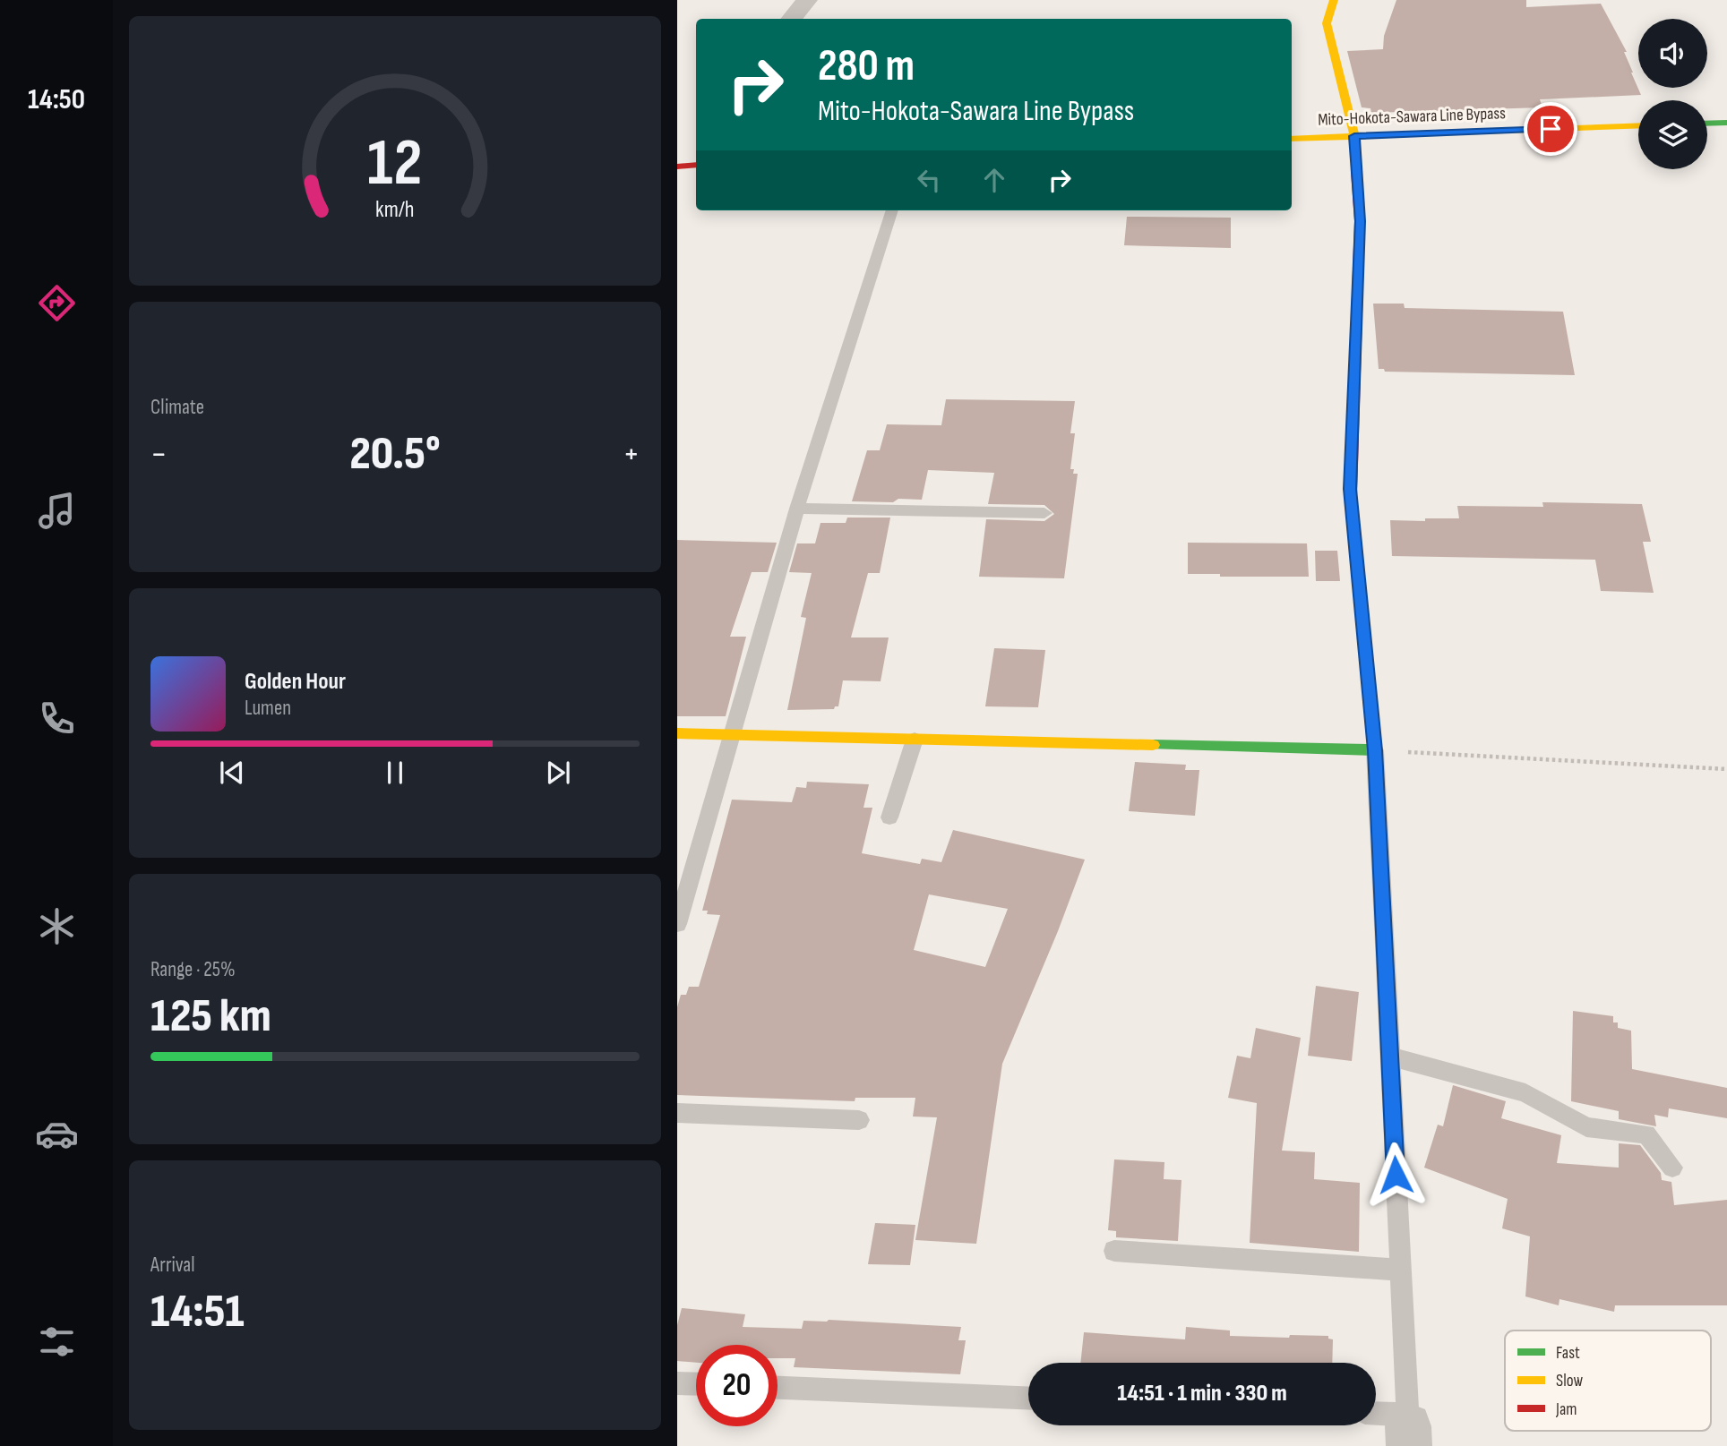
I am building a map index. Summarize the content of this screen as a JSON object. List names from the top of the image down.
{
  "streets": {
    "street": ["Mito-Hokota-Sawara Line Bypass"]
  },
  "legend": ["Fast", "Slow", "Jam"],
  "page": {
    "tabs": "14:50",
    "turn": ["280 m", "Mito-Hokota-Sawara Line Bypass"],
    "tile": [
      "Climate",
      ["Range · 25%", "125 km"],
      ["Arrival", "14:51"]
    ],
    "heat": ["−", "20.5°", "+"],
    "song": ["Golden Hour", "Lumen"],
    "limit": "20",
    "trip": "14:51 · 1 min · 330 m",
    "gauge": ["12", "km/h"]
  }
}
